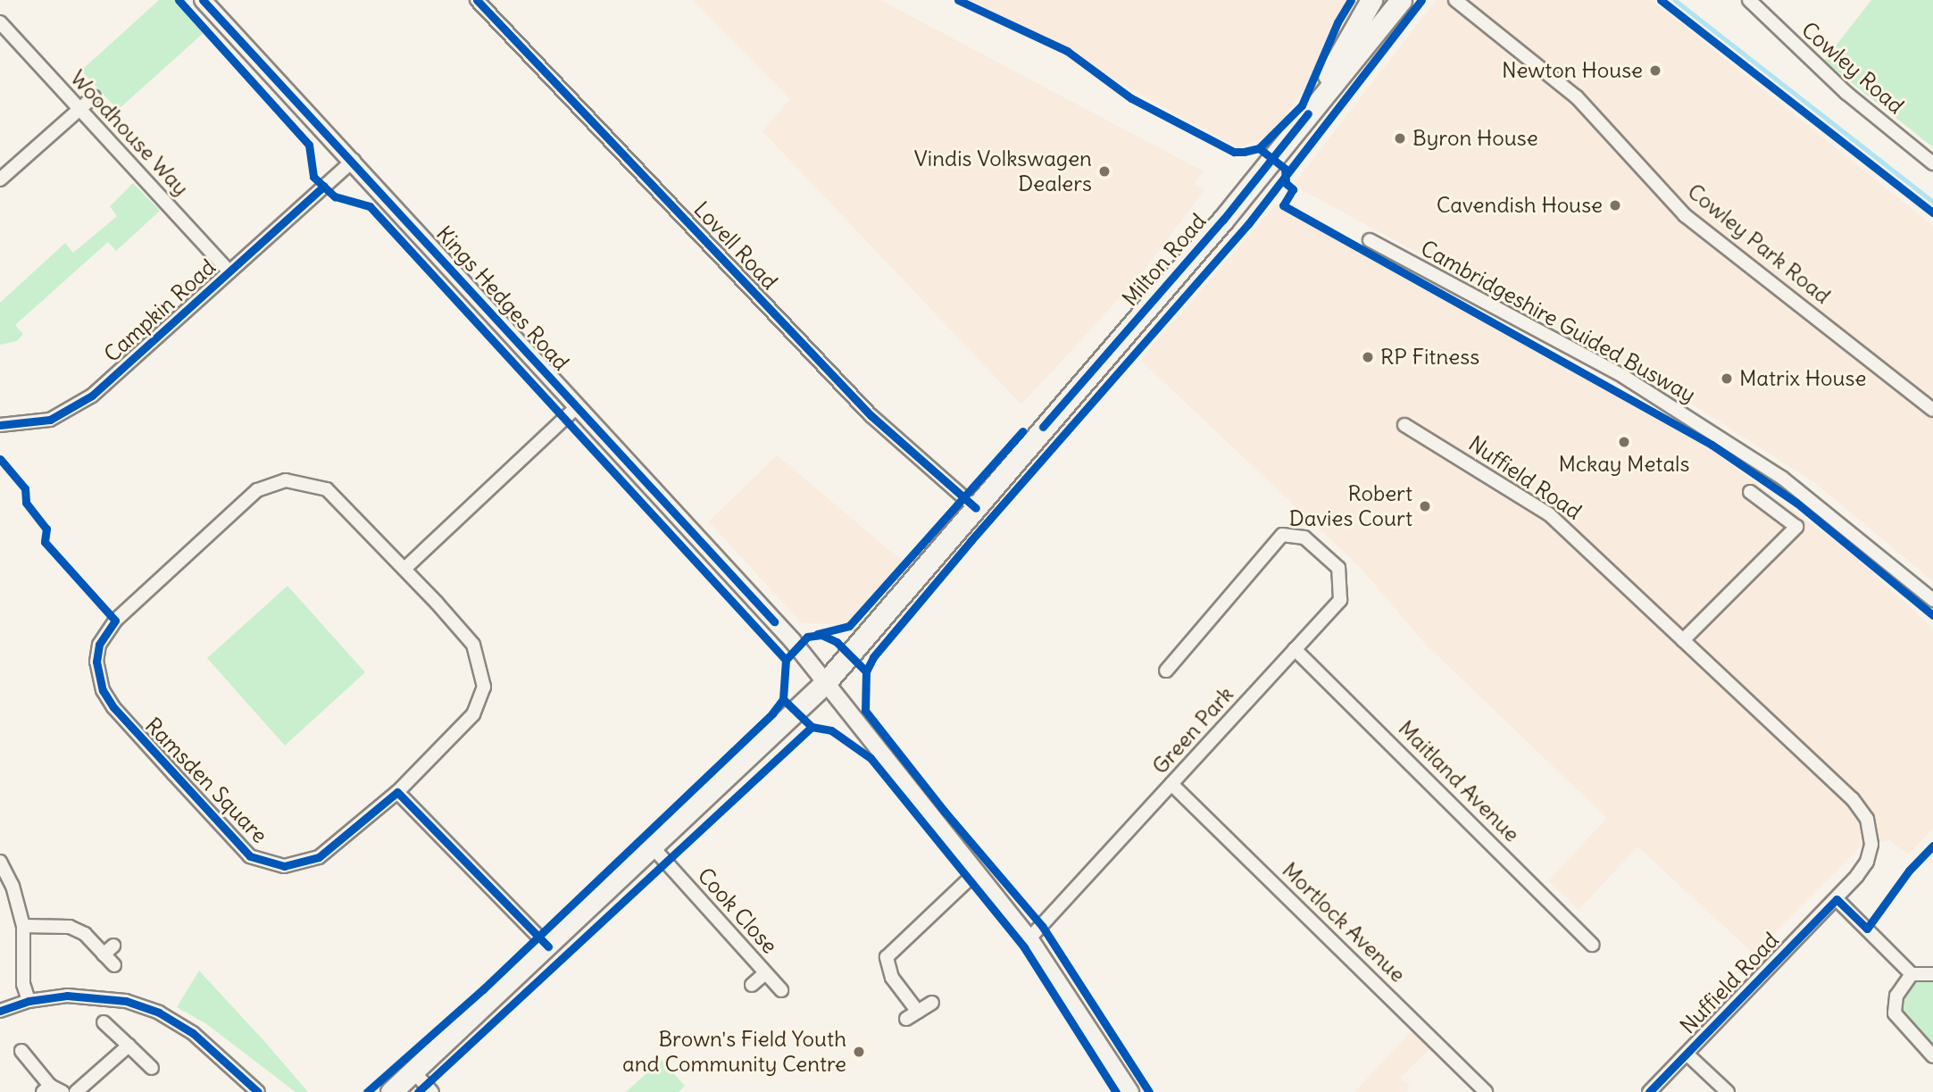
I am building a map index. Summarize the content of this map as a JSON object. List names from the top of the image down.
{
  "streets": {
    "main road": ["Milton Road"],
    "street": [
      "Cowley Road",
      "Woodhouse Way",
      "Cowley Park Road",
      "Lovell Road",
      "Kings Hedges Road",
      "Campkin Road",
      "Cambridgeshire Guided Busway",
      "Nuffield Road",
      "Green Park",
      "Ramsden Square",
      "Maitland Avenue",
      "Cook Close",
      "Mortlock Avenue"
    ]
  },
  "crossings": [
    ["Woodhouse Way", "Campkin Road"],
    ["Lovell Road", "Milton Road"],
    ["Milton Road", "Kings Hedges Road"],
    ["Milton Road", "Cook Close"],
    ["Kings Hedges Road", "Campkin Road"],
    ["Kings Hedges Road", "Green Park"],
    ["Green Park", "Maitland Avenue"],
    ["Green Park", "Mortlock Avenue"]
  ],
  "places": [
    "Newton House",
    "Byron House",
    "Vindis Volkswagen Dealers",
    "Cavendish House",
    "RP Fitness",
    "Matrix House",
    "Mckay Metals",
    "Robert Davies Court",
    "Brown's Field Youth and Community Centre"
  ]
}
